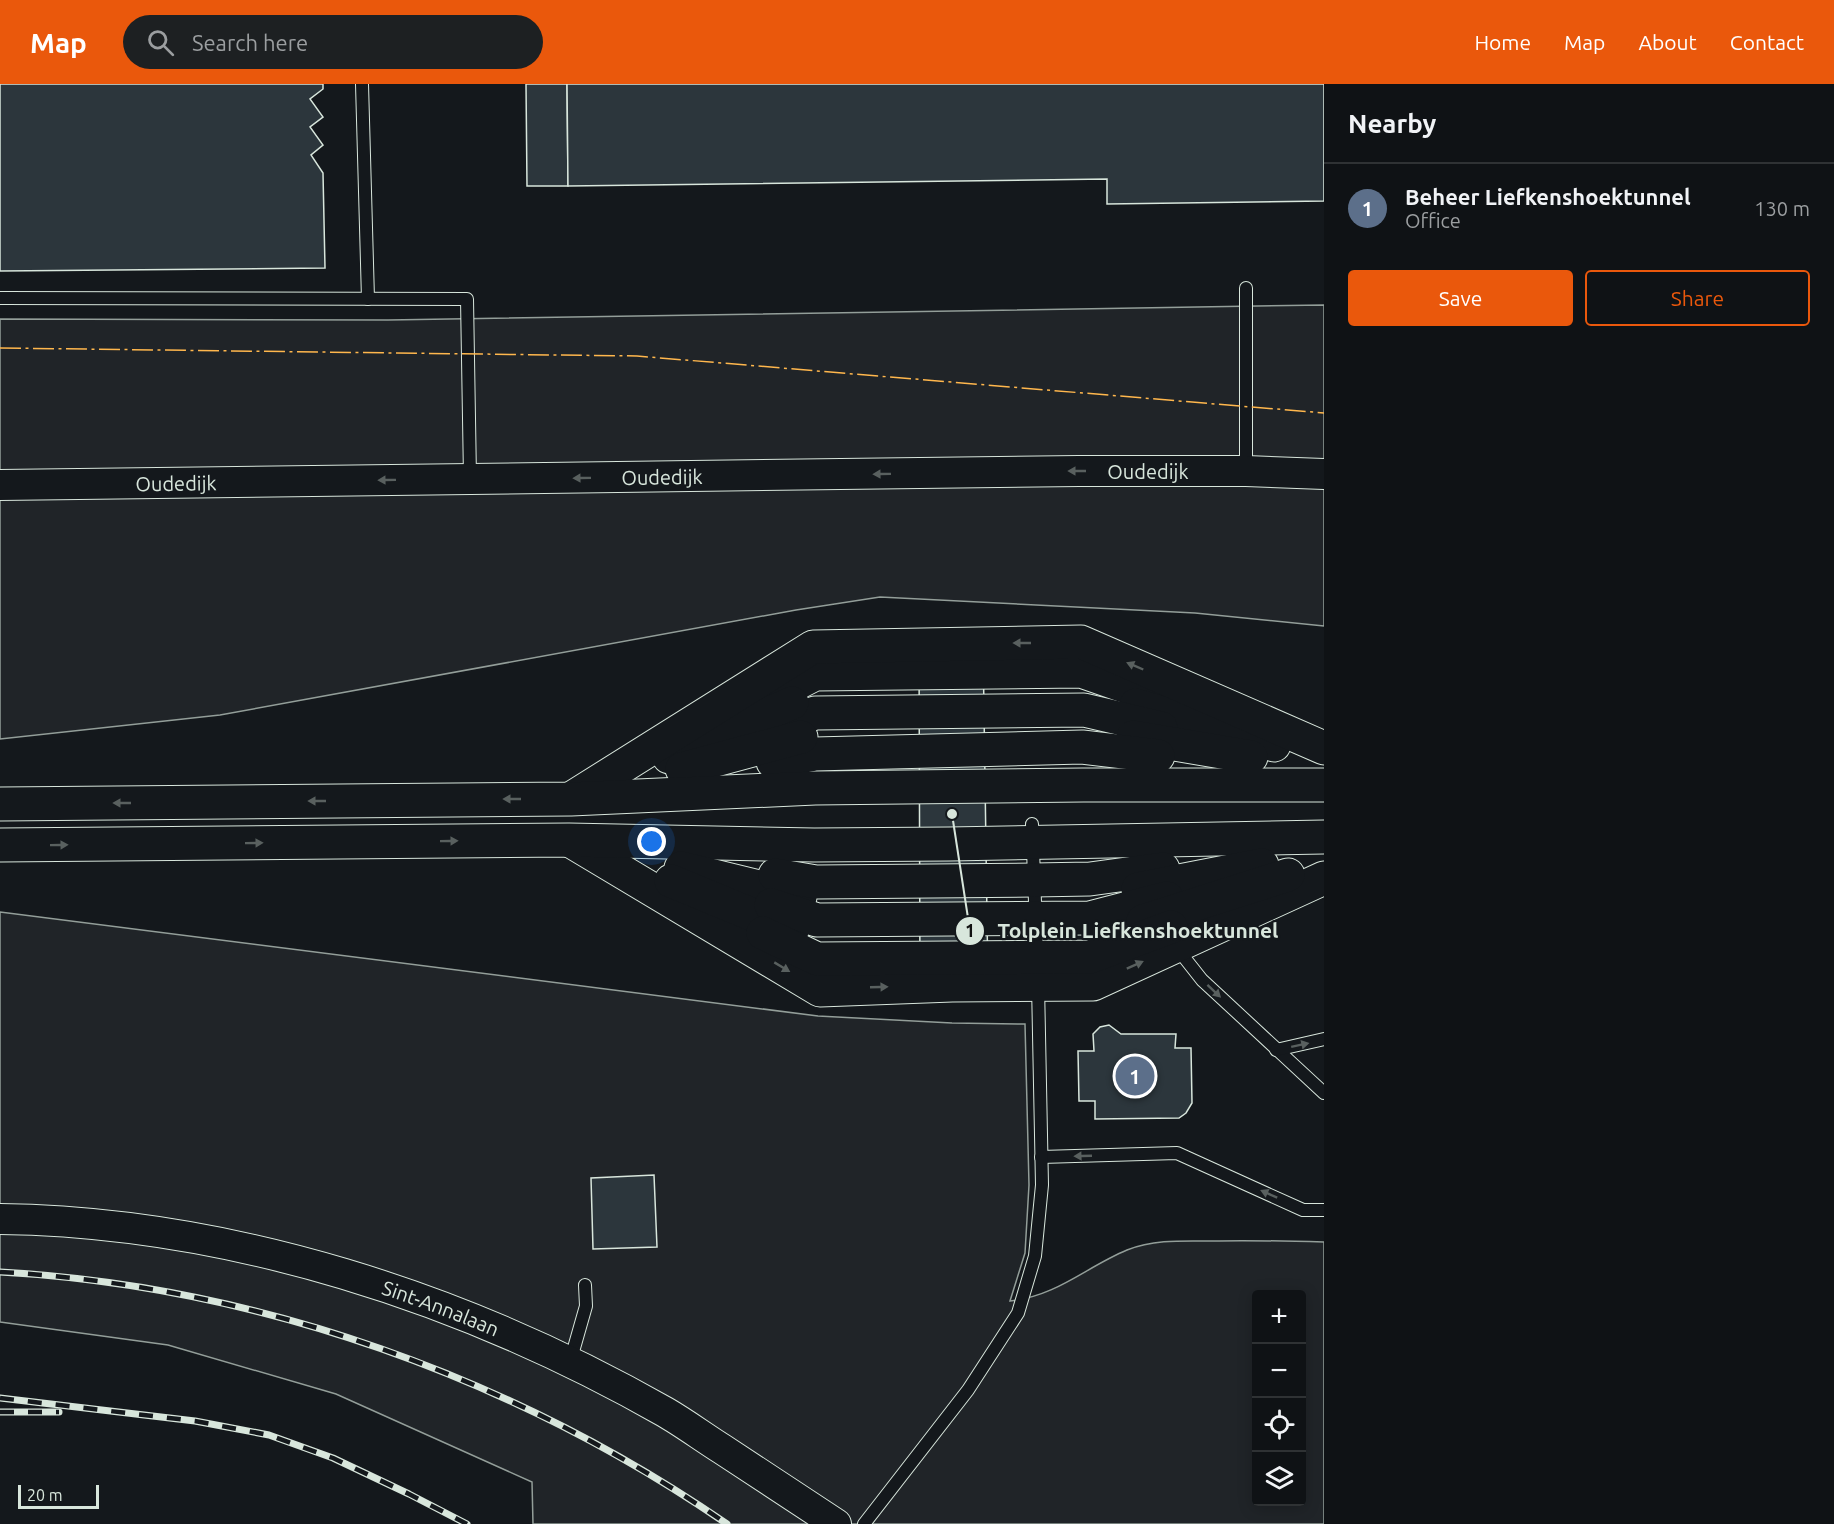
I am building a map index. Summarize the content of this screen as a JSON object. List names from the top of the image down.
{
  "streets": {
    "street": ["Oudedijk", "Sint-Annalaan"]
  },
  "one_way": ["Oudedijk"],
  "places": ["Tolplein Liefkenshoektunnel"],
  "scale_bar": "20 m",
  "page": {
    "header": "Map",
    "search": "Search here",
    "nav": [
      "Home",
      "Map",
      "About",
      "Contact"
    ],
    "heading": "Nearby",
    "list": [
      {
        "mark": "1",
        "name": "Beheer Liefkenshoektunnel",
        "note": "Office",
        "value": "130 m"
      }
    ],
    "buttons": ["Save", "Share"],
    "pins": "1",
    "map_buttons": ["+", "−"],
    "scale": "20 m"
  }
}
